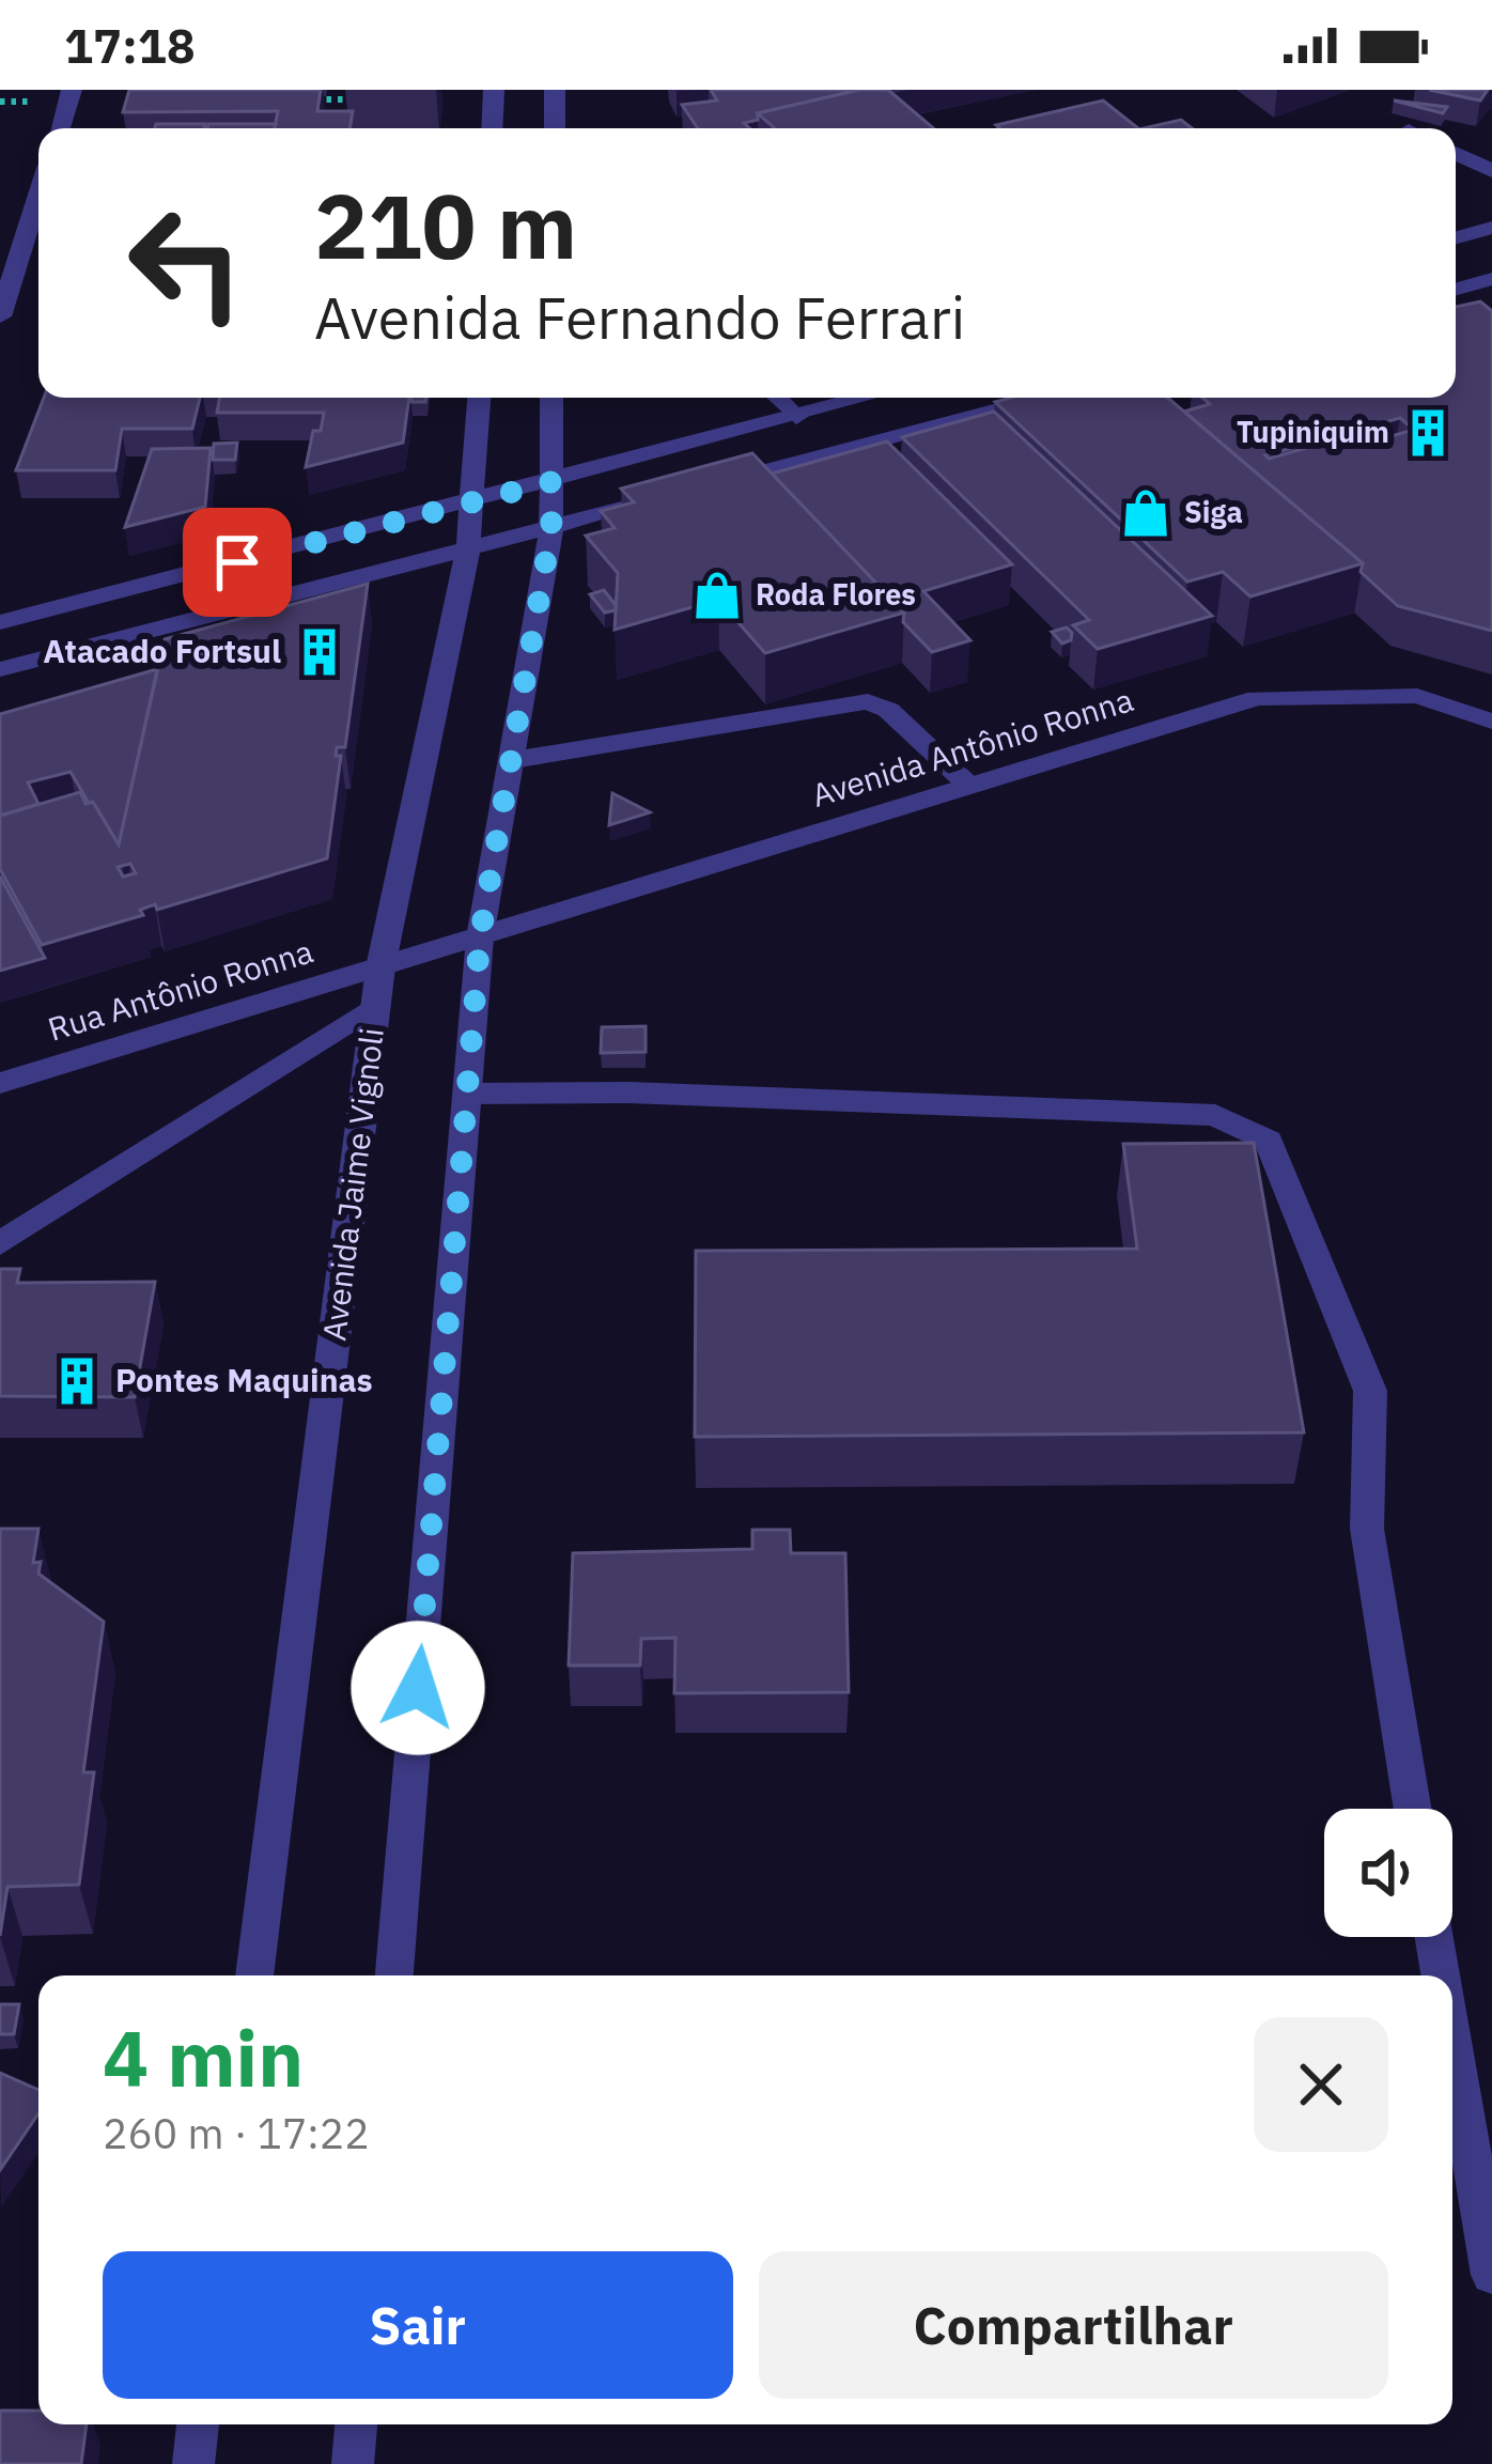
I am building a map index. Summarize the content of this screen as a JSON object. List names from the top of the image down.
{
  "streets": {
    "street": ["Avenida Antônio Ronna", "Rua Antônio Ronna", "Avenida Jaime Vignoli"]
  },
  "crossings": [
    ["Avenida Antônio Ronna", "Rua Antônio Ronna"],
    ["Avenida Antônio Ronna", "Avenida Jaime Vignoli"],
    ["Rua Antônio Ronna", "Avenida Jaime Vignoli"]
  ],
  "places": {
    "building": ["Tupiniquim", "Atacado Fortsul", "Pontes Maquinas"],
    "shop": ["Siga", "Roda Flores"]
  },
  "page": {
    "status": "17:18",
    "turn": ["210 m", "Avenida Fernando Ferrari"],
    "heading": ["4 min", "260 m · 17:22"],
    "buttons": ["Sair", "Compartilhar"]
  }
}
